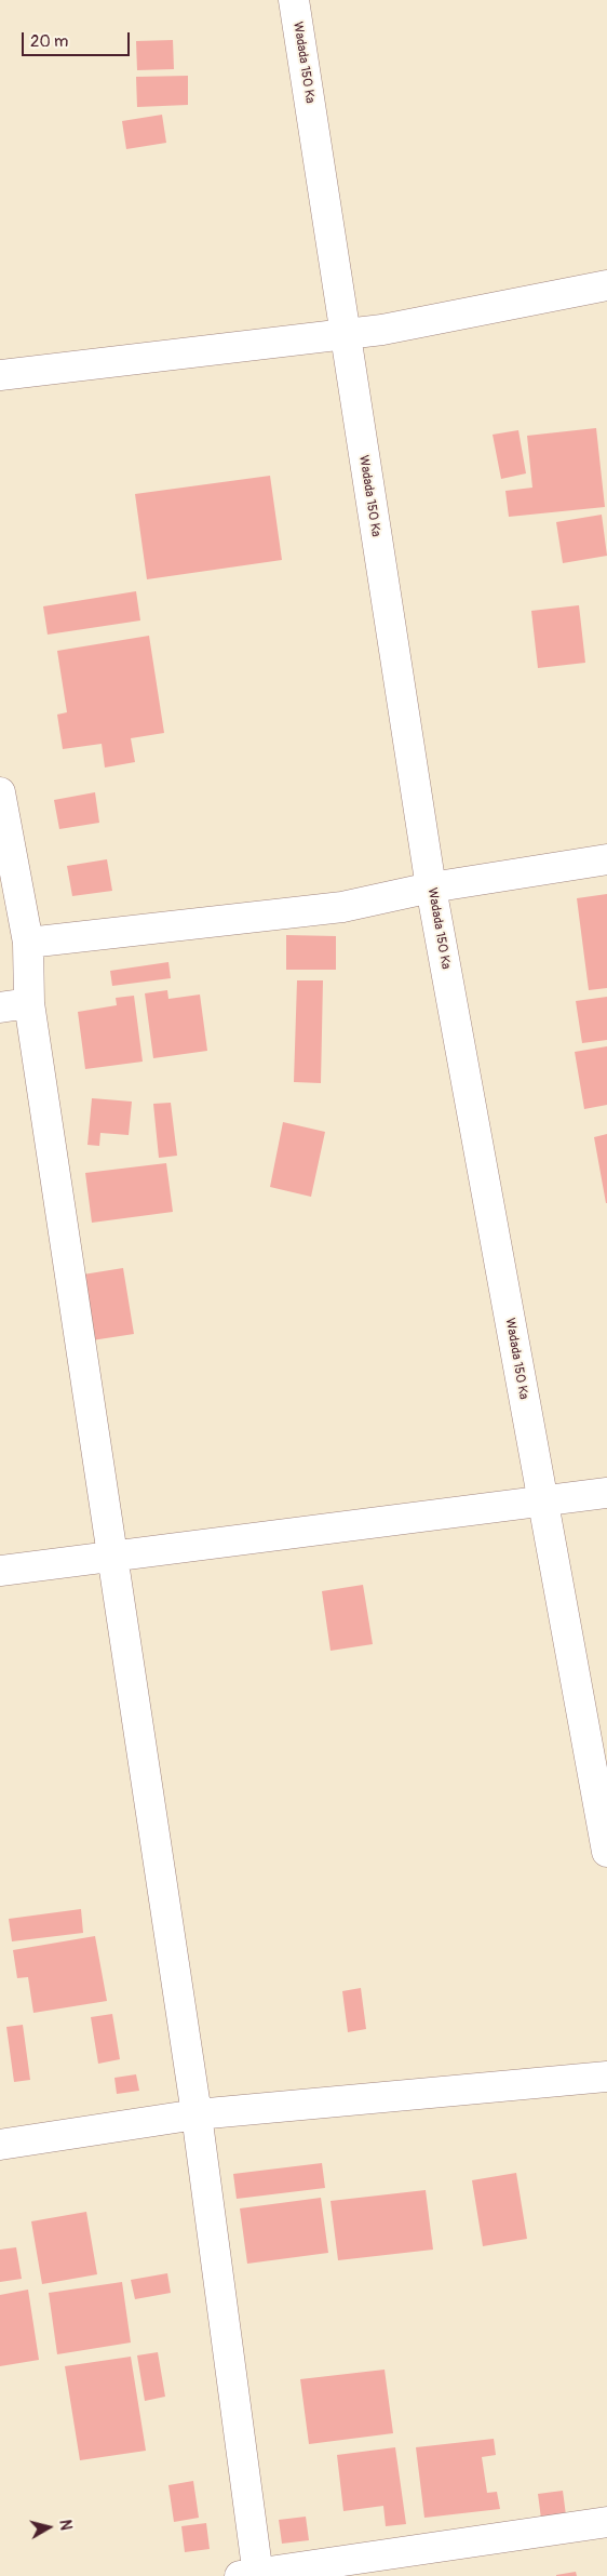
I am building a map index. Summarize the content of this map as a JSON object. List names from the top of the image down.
{
  "streets": {
    "street": ["Wadada 150 Ka"]
  },
  "scale_bar": "20 m",
  "north": "right"
}
